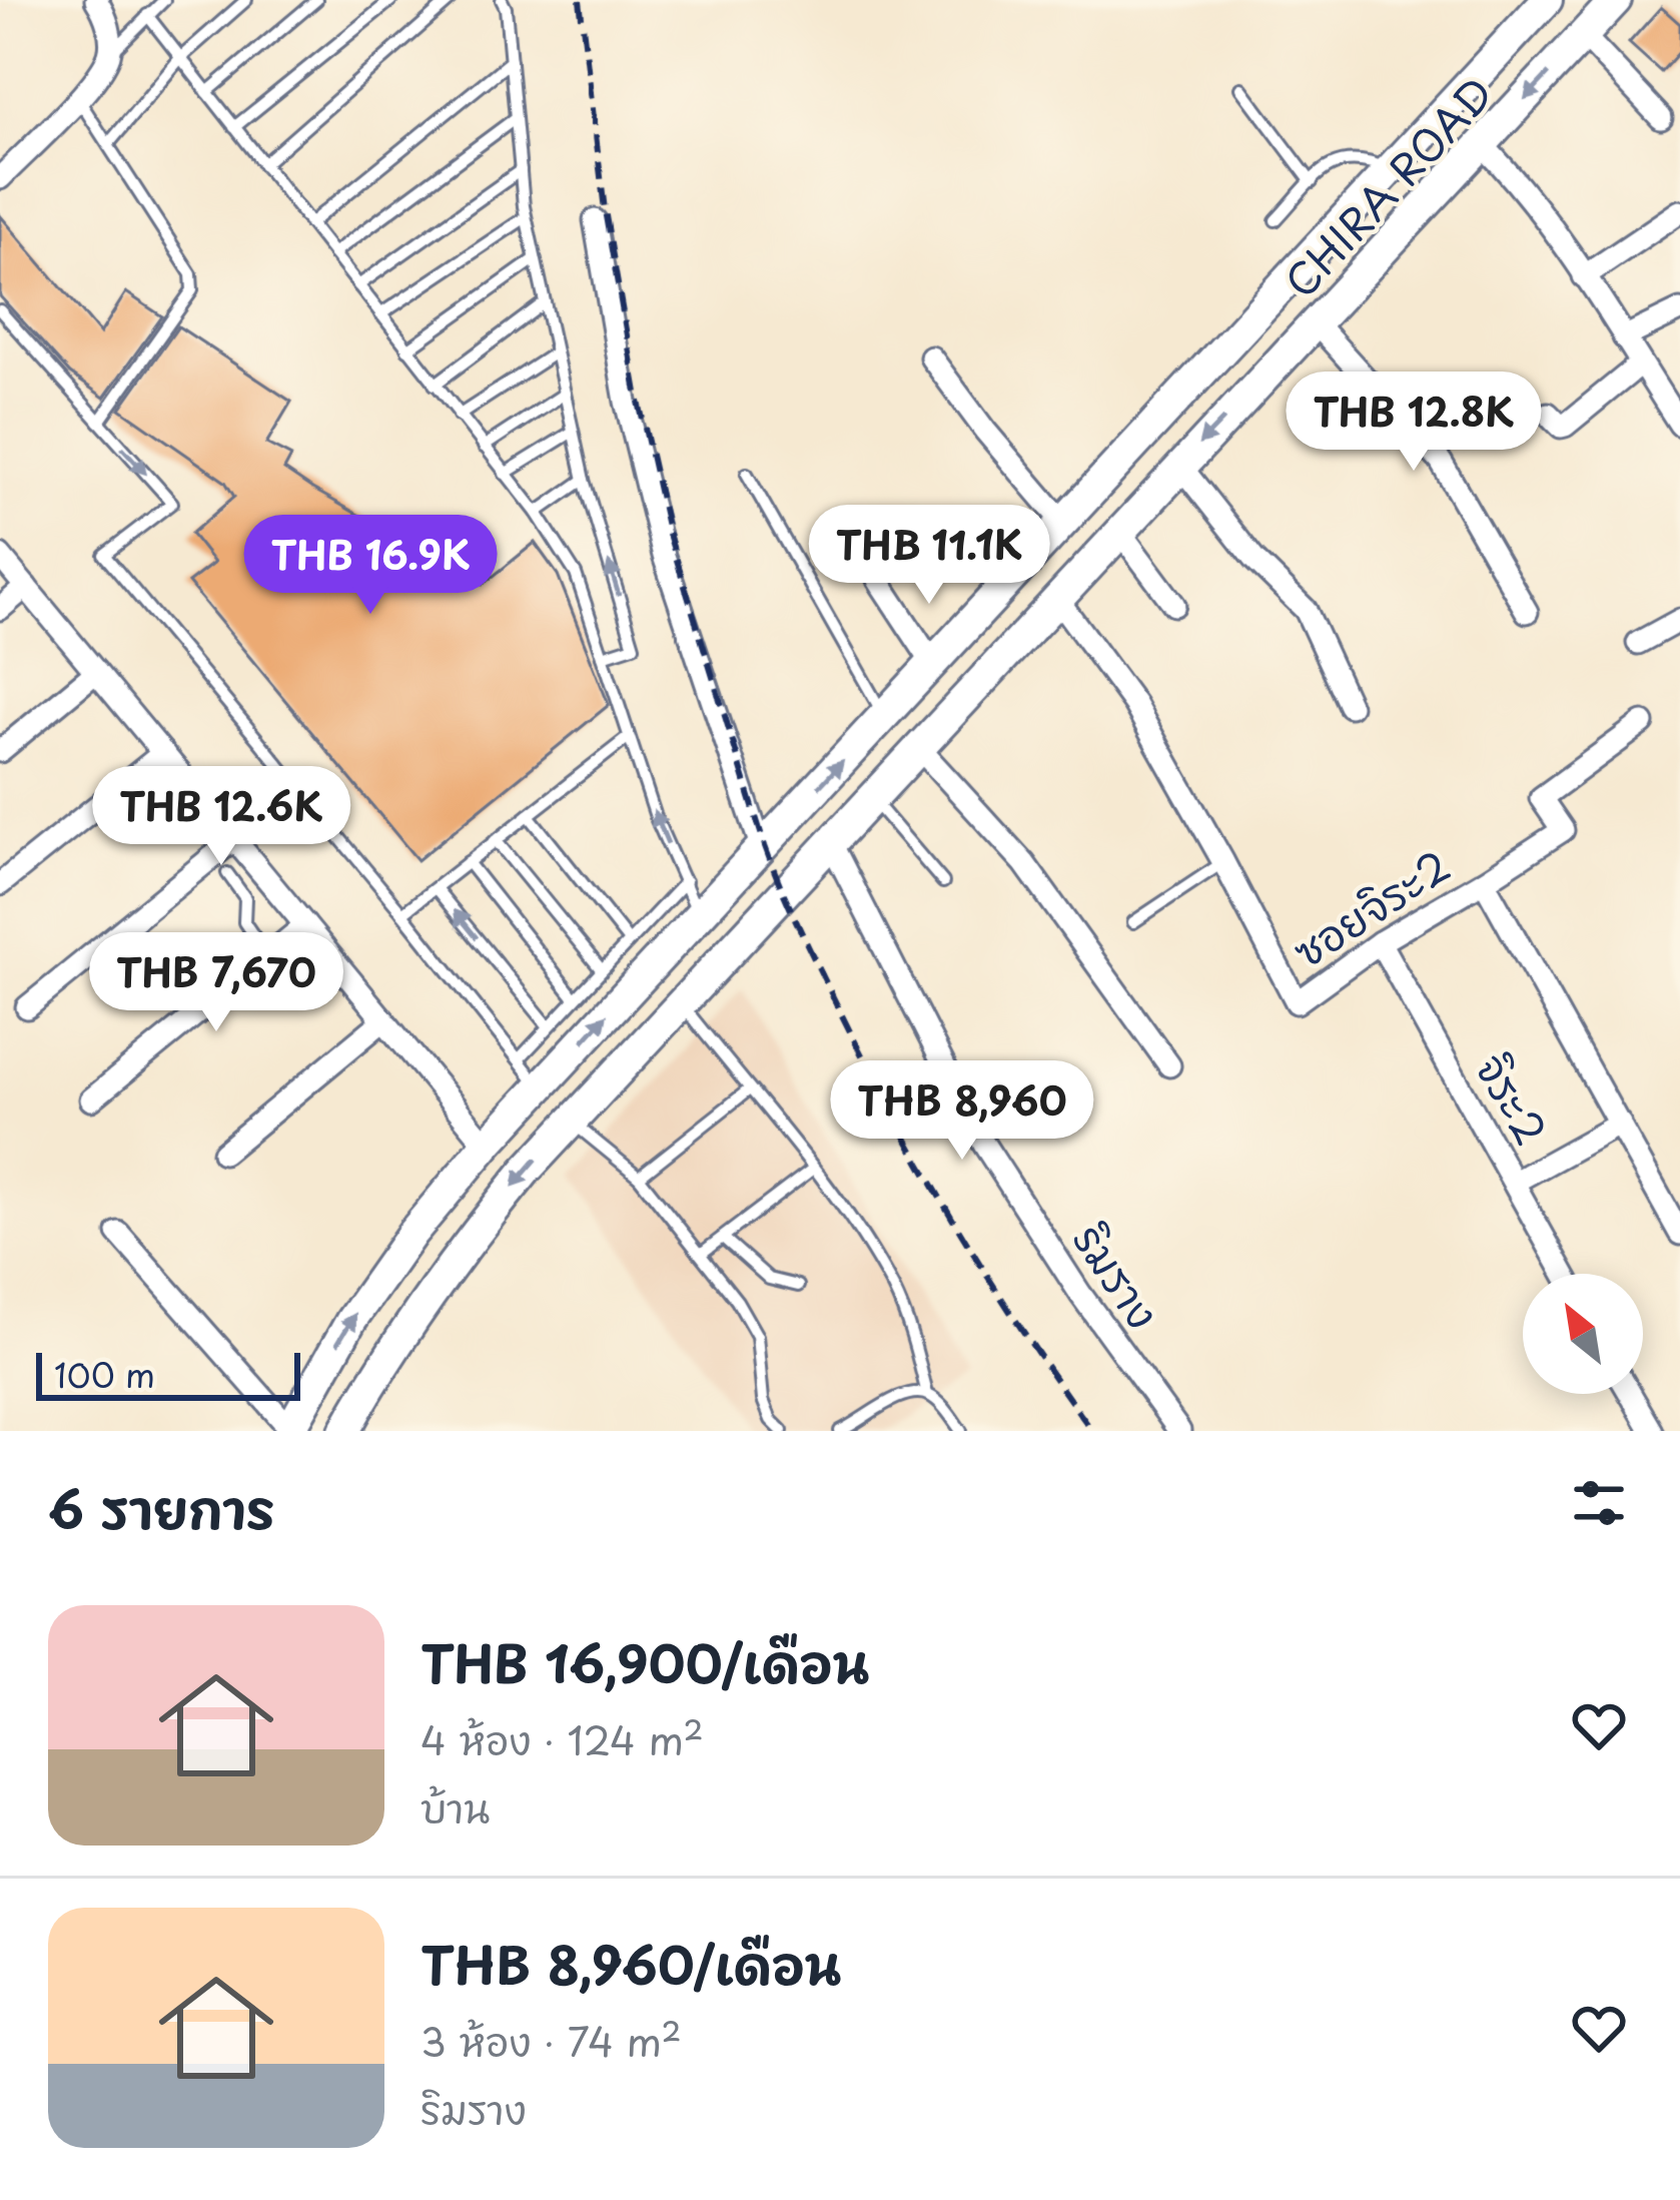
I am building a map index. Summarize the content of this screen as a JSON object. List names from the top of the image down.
{
  "streets": {
    "main road": ["CHIRA ROAD"],
    "street": ["ซอยจิระ2", "จิระ2", "ริมราง"]
  },
  "crossings": [
    ["CHIRA ROAD", "ซอยจิระ2"],
    ["CHIRA ROAD", "ริมราง"],
    ["ซอยจิระ2", "จิระ2"]
  ],
  "scale_bar": "100 m",
  "north": "top left",
  "page": {
    "price": [
      "THB 12.8K",
      "THB 11.1K",
      "THB 16.9K",
      "THB 12.6K",
      "THB 7,670",
      "THB 8,960"
    ],
    "scale": "100 m",
    "heading": "6 รายการ",
    "list": [
      {
        "name": "THB 16,900/เดือน",
        "note": "4 ห้อง · 124 m² · บ้าน"
      },
      {
        "name": "THB 8,960/เดือน",
        "note": "3 ห้อง · 74 m² · ริมราง"
      }
    ]
  }
}
